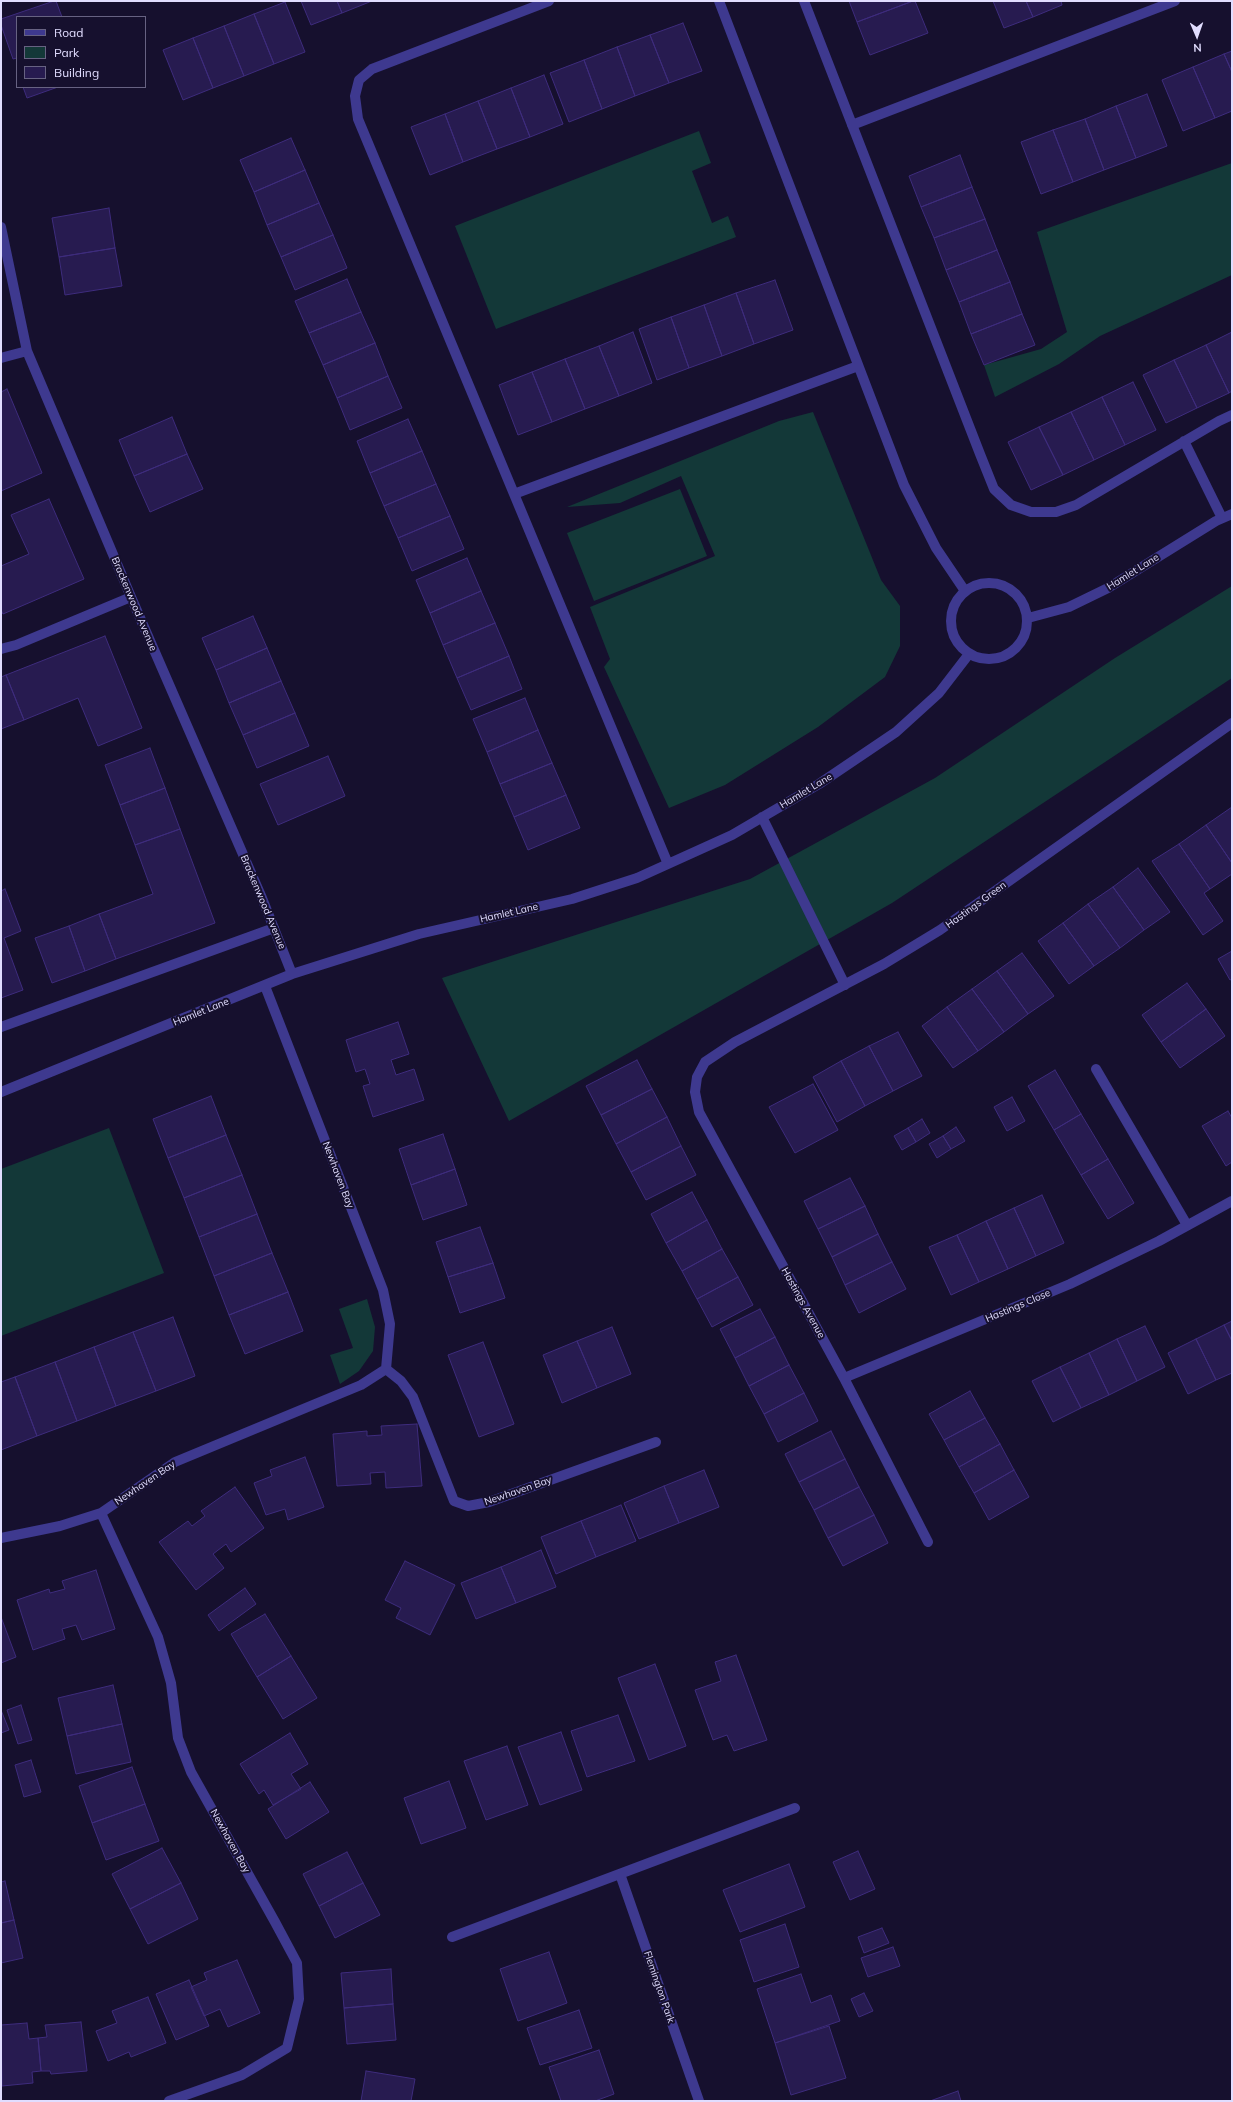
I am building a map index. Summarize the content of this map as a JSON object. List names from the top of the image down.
{
  "streets": {
    "street": [
      "Hamlet Lane",
      "Brackenwood Avenue",
      "Hastings Green",
      "Newhaven Bay",
      "Hastings Avenue",
      "Hastings Close",
      "Flemington Park"
    ]
  },
  "crossings": [
    ["Hamlet Lane", "Brackenwood Avenue"],
    ["Hamlet Lane", "Newhaven Bay"],
    ["Hastings Green", "Hastings Avenue"],
    ["Hastings Avenue", "Hastings Close"]
  ],
  "legend": ["Road", "Park", "Building"],
  "north": "bottom"
}
